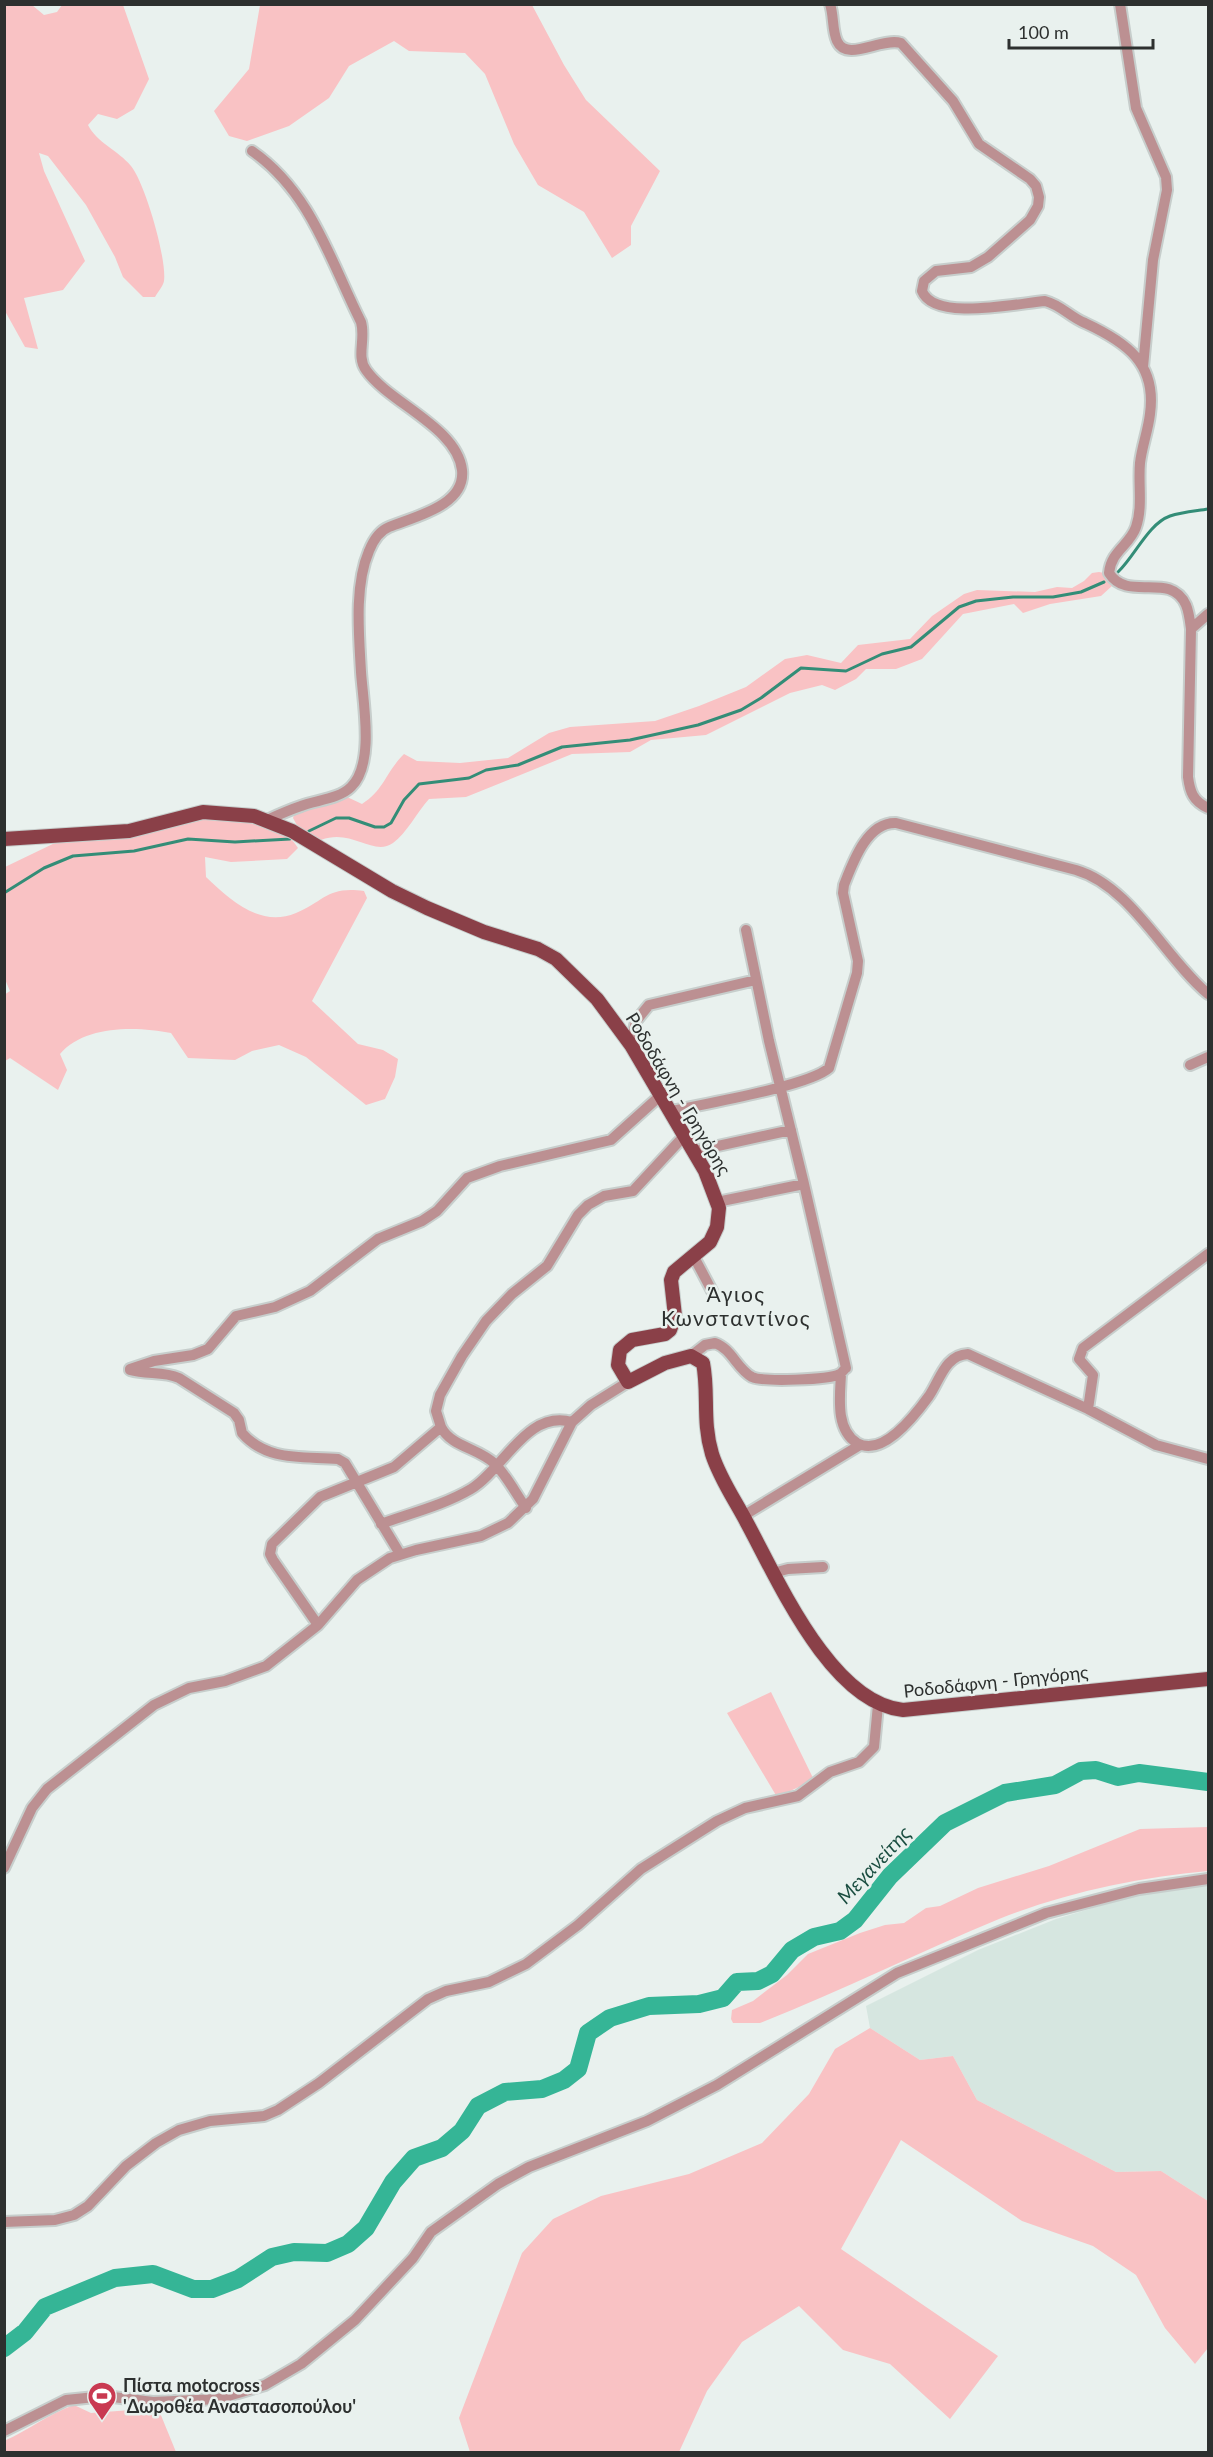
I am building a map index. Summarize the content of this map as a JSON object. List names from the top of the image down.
{
  "streets": {
    "main road": ["Ροδοδάφνη - Γρηγόρης"]
  },
  "districts": ["Άγιος Κωνσταντίνος"],
  "water": ["Μεγανείτης"],
  "places": {
    "sports": ["Πίστα motocross 'Δωροθέα Αναστασοπούλου'"]
  },
  "scale_bar": "100 m"
}
